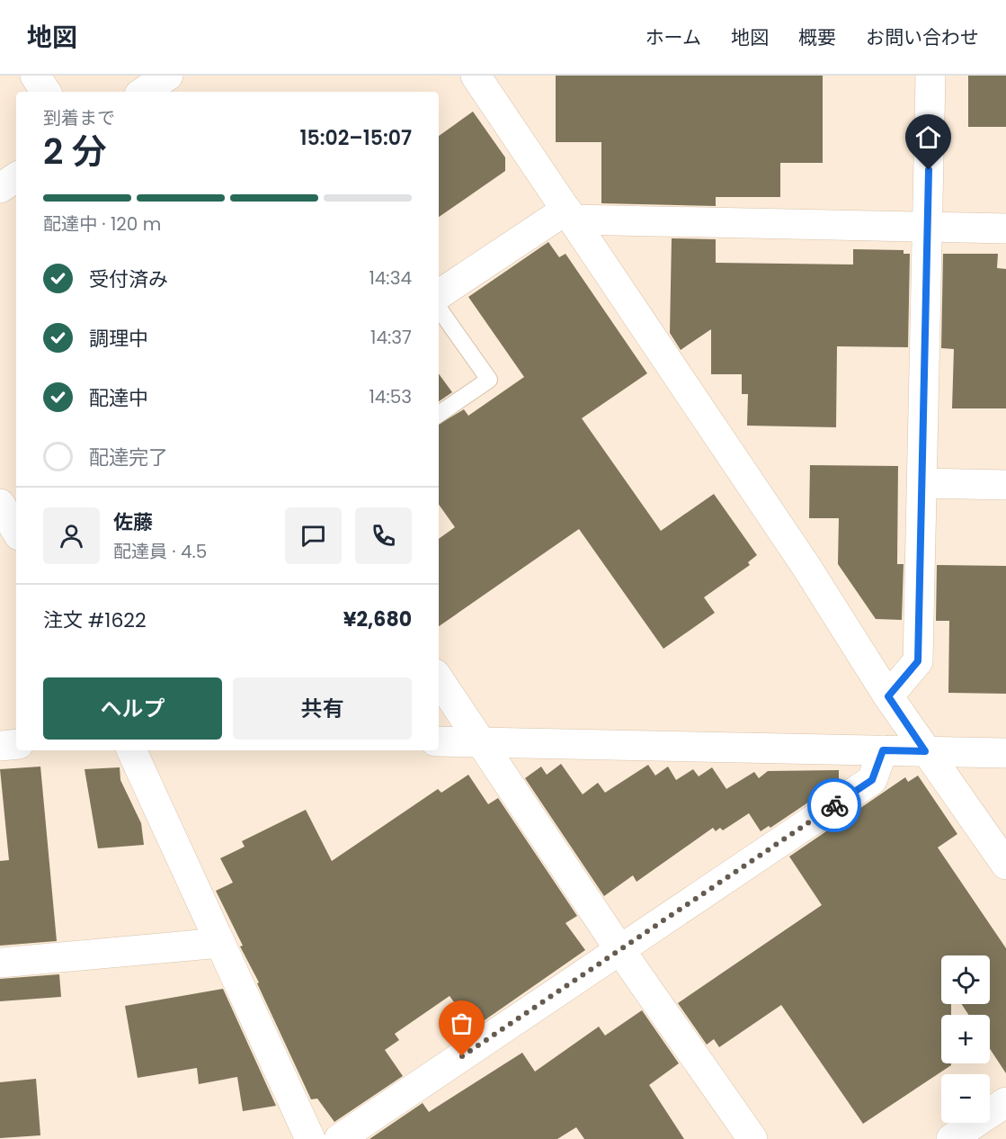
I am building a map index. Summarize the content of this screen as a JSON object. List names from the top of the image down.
{
  "page": {
    "header": "地図",
    "nav": [
      "ホーム",
      "地図",
      "概要",
      "お問い合わせ"
    ],
    "heading": ["2 分", "到着まで", "15:02–15:07"],
    "panel": [
      "佐藤",
      "配達員 · 4.5",
      "注文 #1622",
      "¥2,680"
    ],
    "bar": "配達中 · 120 m",
    "list": [
      ["受付済み", "14:34"],
      ["調理中", "14:37"],
      ["配達中", "14:53"],
      "配達完了"
    ],
    "buttons": ["ヘルプ", "共有"],
    "map_buttons": ["+", "−"]
  }
}
